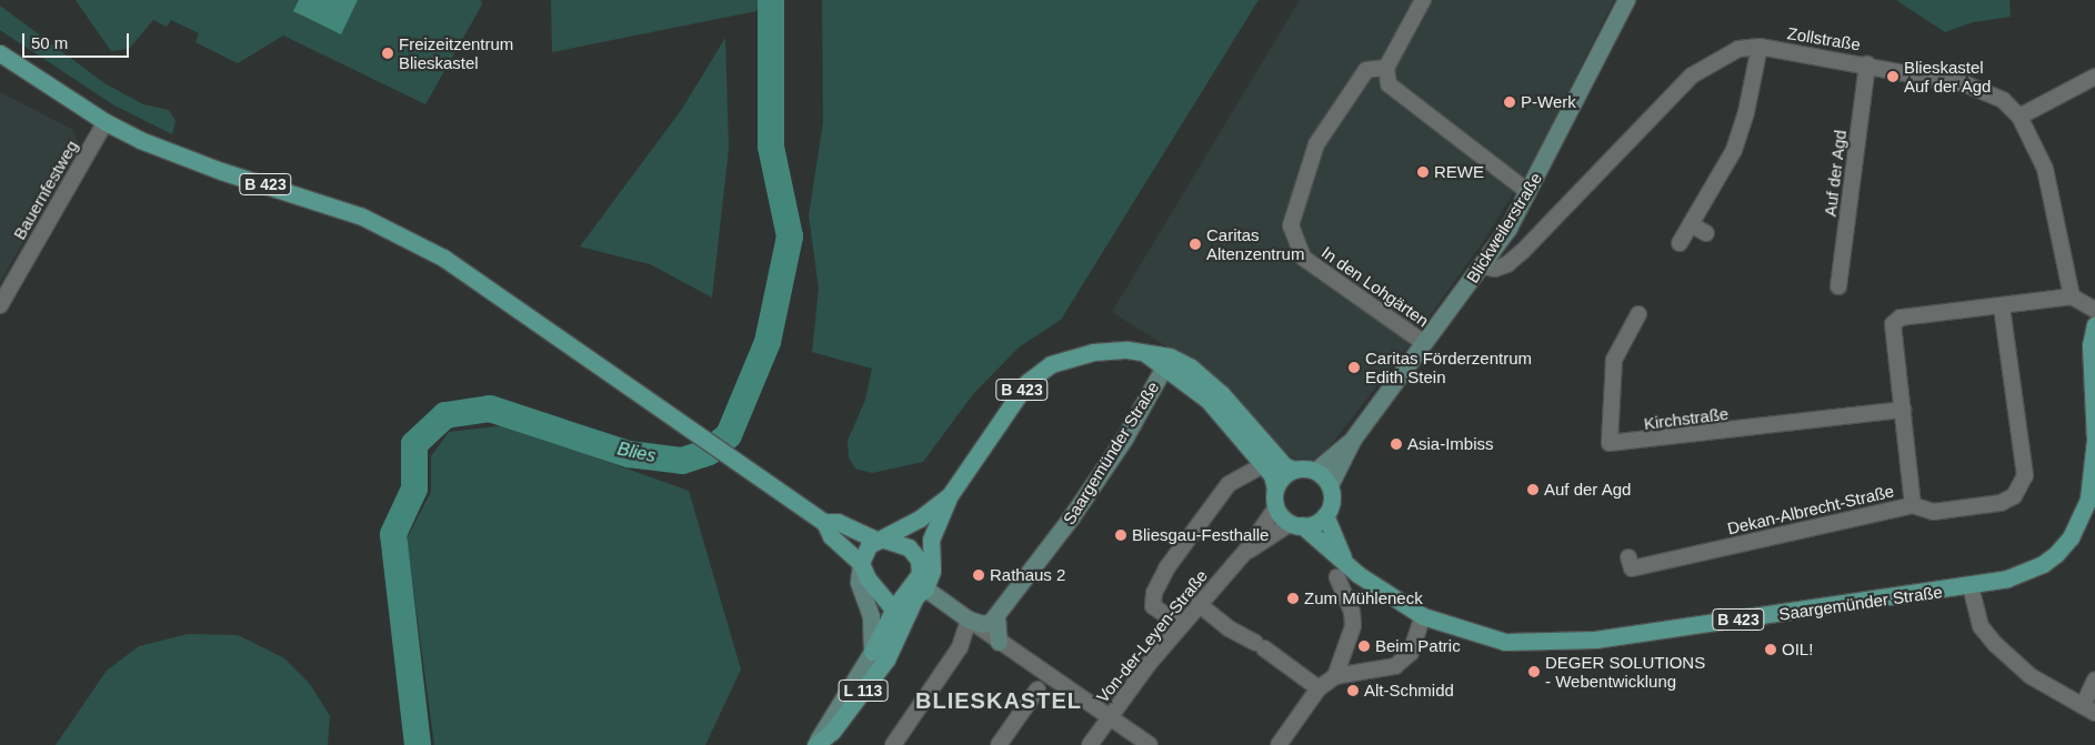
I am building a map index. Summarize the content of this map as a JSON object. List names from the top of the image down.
{
  "streets": {
    "main road": ["B 423", "Saargemünder Straße", "L 113"],
    "street": [
      "Zollstraße",
      "Auf der Agd",
      "Bauernfestweg",
      "Blickweilerstraße",
      "In den Lohgärten",
      "Kirchstraße",
      "Dekan-Albrecht-Straße",
      "Von-der-Leyen-Straße"
    ]
  },
  "crossings": [
    ["Zollstraße", "Auf der Agd"],
    ["Zollstraße", "Blickweilerstraße"],
    ["B 423", "Bauernfestweg"],
    ["B 423", "Blickweilerstraße"],
    ["B 423", "Saargemünder Straße"],
    ["B 423", "Von-der-Leyen-Straße"],
    ["B 423", "L 113"],
    ["Blickweilerstraße", "In den Lohgärten"],
    ["Blickweilerstraße", "Saargemünder Straße"],
    ["Blickweilerstraße", "Von-der-Leyen-Straße"],
    ["Saargemünder Straße", "Von-der-Leyen-Straße"]
  ],
  "districts": ["BLIESKASTEL"],
  "water": ["Blies"],
  "places": [
    "Freizeitzentrum Blieskastel",
    "Blieskastel Auf der Agd",
    "P-Werk",
    "REWE",
    "Caritas Altenzentrum",
    "Caritas Förderzentrum Edith Stein",
    "Asia-Imbiss",
    "Auf der Agd",
    "Bliesgau-Festhalle",
    "Rathaus 2",
    "Zum Mühleneck",
    "Beim Patric",
    "OIL!",
    "DEGER SOLUTIONS - Webentwicklung",
    "Alt-Schmidd"
  ],
  "scale_bar": "50 m"
}
